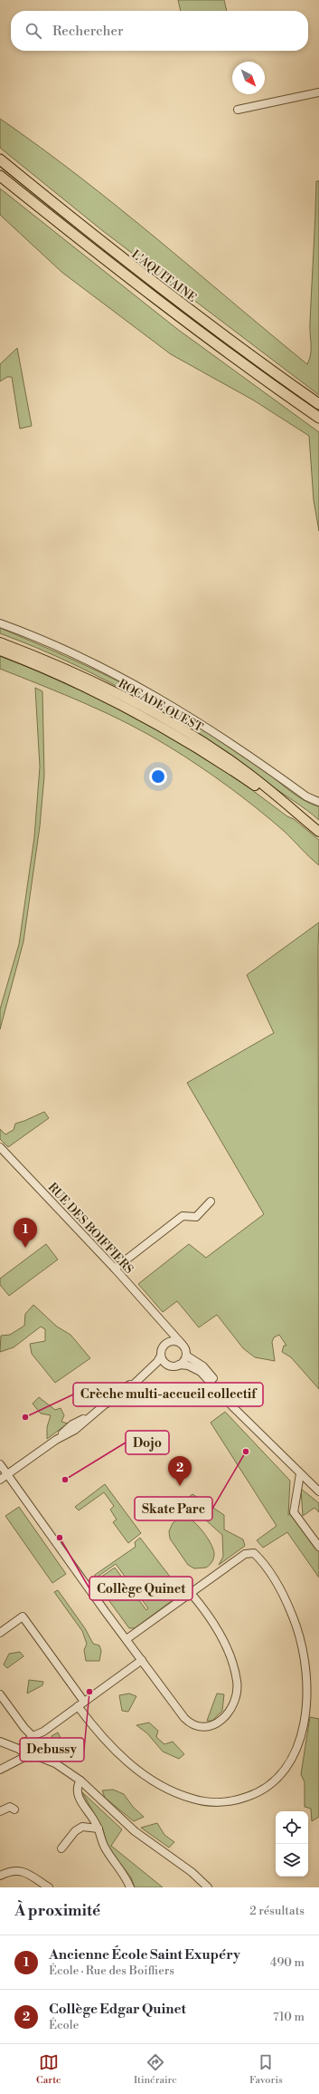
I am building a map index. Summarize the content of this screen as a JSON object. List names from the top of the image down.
{
  "streets": {
    "highway": ["L'AQUITAINE"],
    "main road": ["ROCADE OUEST"],
    "street": ["RUE DES BOIFFIERS"]
  },
  "places": [
    "Crèche multi-accueil collectif",
    "Skate Parc",
    "Dojo",
    "Collège Quinet",
    "Debussy"
  ],
  "north": "bottom right",
  "page": {
    "search": "Rechercher",
    "pins": ["1", "2"],
    "heading": ["À proximité", "2 résultats"],
    "list": [
      {
        "mark": "1",
        "name": "Ancienne École Saint Exupéry",
        "note": "École · Rue des Boiffiers",
        "value": "490 m"
      },
      {
        "mark": "2",
        "name": "Collège Edgar Quinet",
        "note": "École",
        "value": "710 m"
      }
    ],
    "nav": ["Carte", "Itinéraire", "Favoris"]
  }
}
